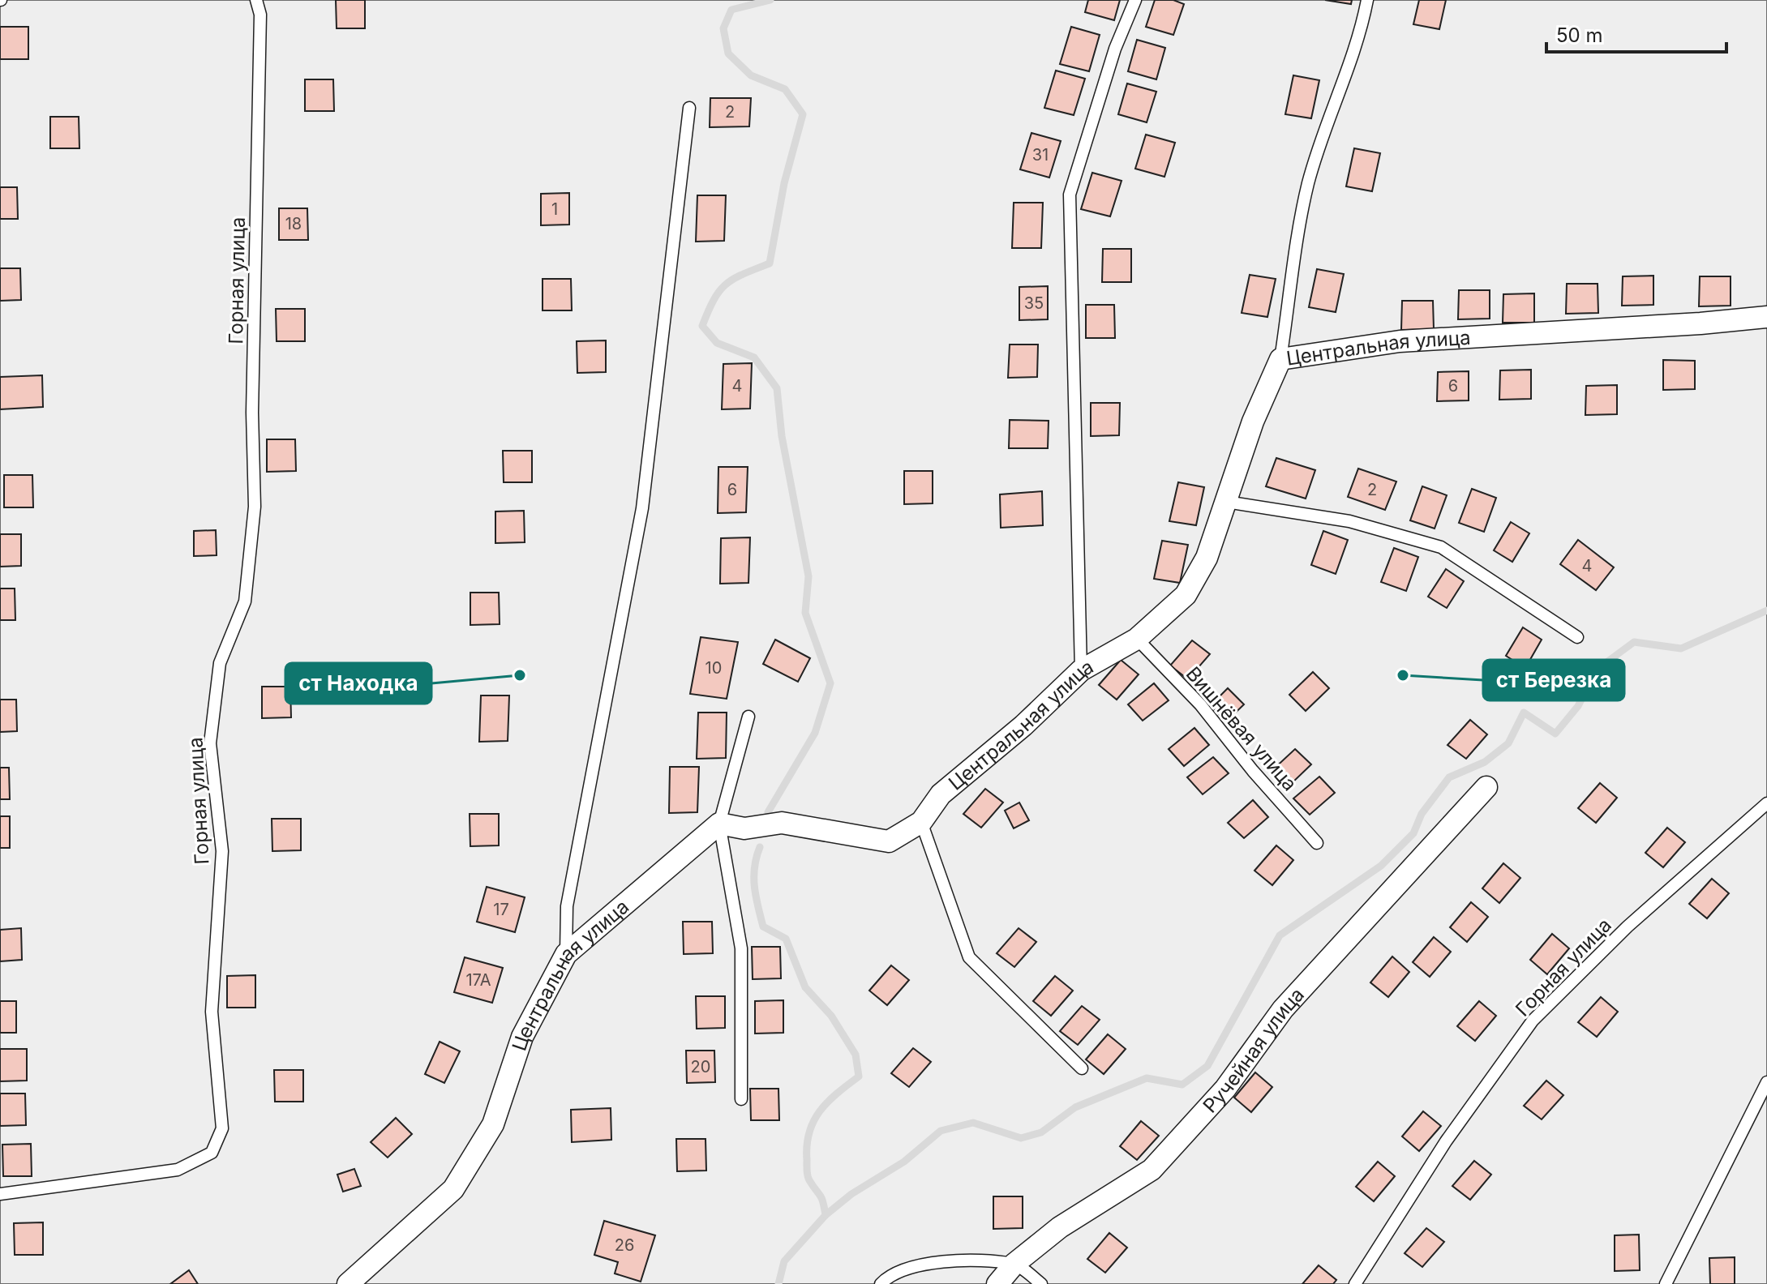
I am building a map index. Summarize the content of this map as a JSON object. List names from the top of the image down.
{
  "streets": {
    "street": ["Центральная улица", "Ручейная улица"],
    "lane": ["Горная улица", "Вишнёвая улица"]
  },
  "crossings": [
    ["Центральная улица", "Вишнёвая улица"]
  ],
  "places": ["ст Находка", "ст Березка"],
  "house_numbers": [
    "2",
    "31",
    "1",
    "18",
    "35",
    "4",
    "6",
    "6",
    "2",
    "4",
    "10",
    "17",
    "17А",
    "20",
    "26"
  ],
  "scale_bar": "50 m"
}
